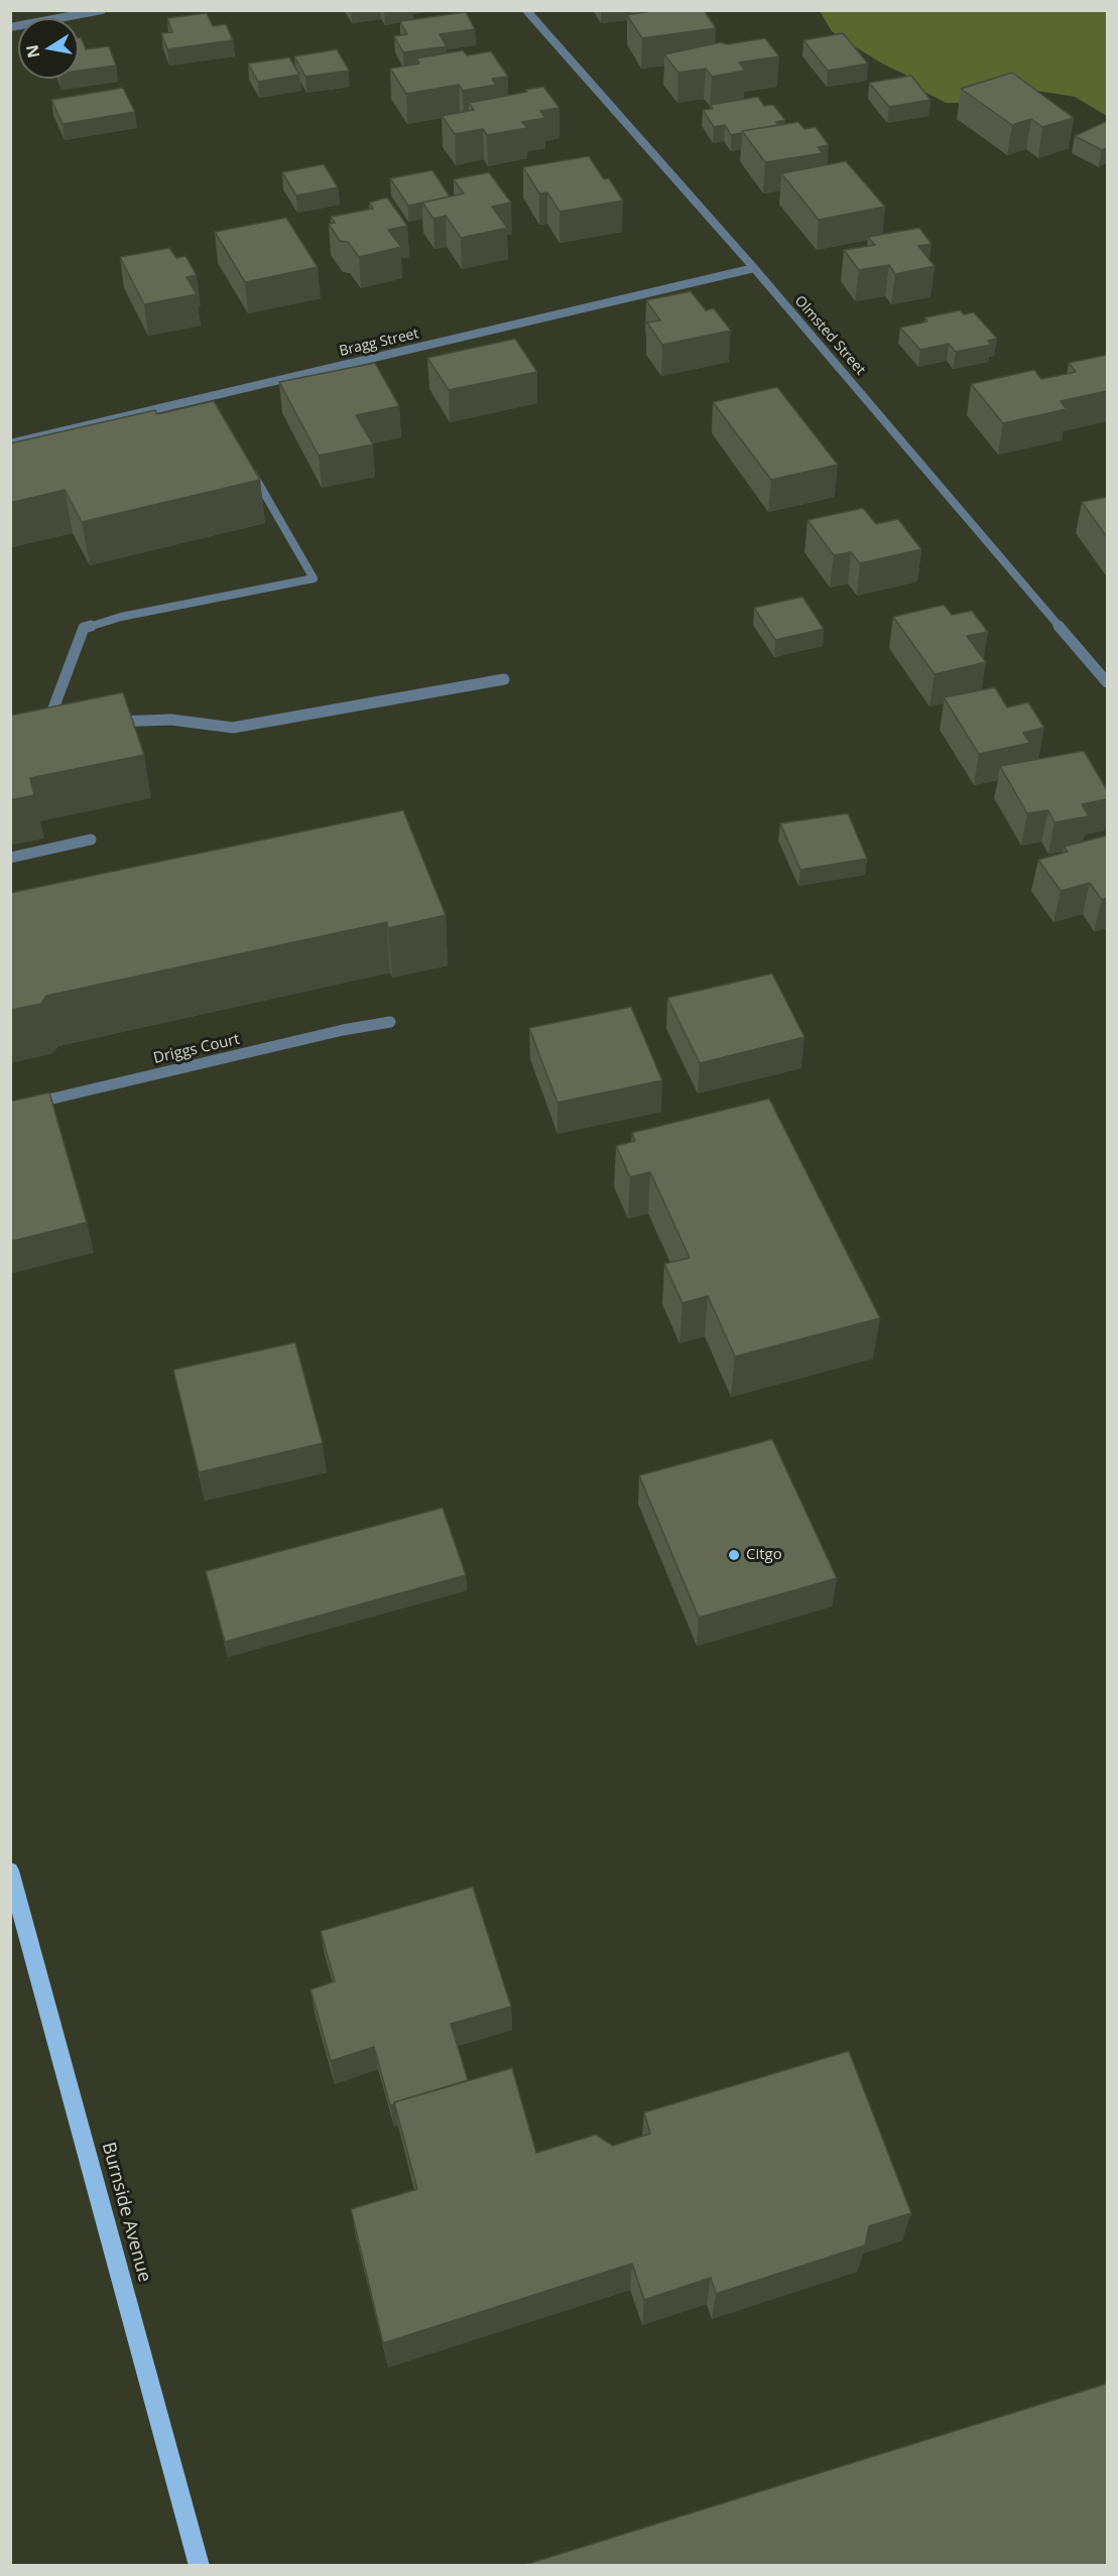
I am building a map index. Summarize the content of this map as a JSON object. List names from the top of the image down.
{
  "streets": {
    "main road": ["Burnside Avenue"],
    "street": ["Olmsted Street", "Bragg Street", "Driggs Court"]
  },
  "crossings": [
    ["Olmsted Street", "Bragg Street"]
  ],
  "places": ["Citgo"],
  "north": "left"
}
